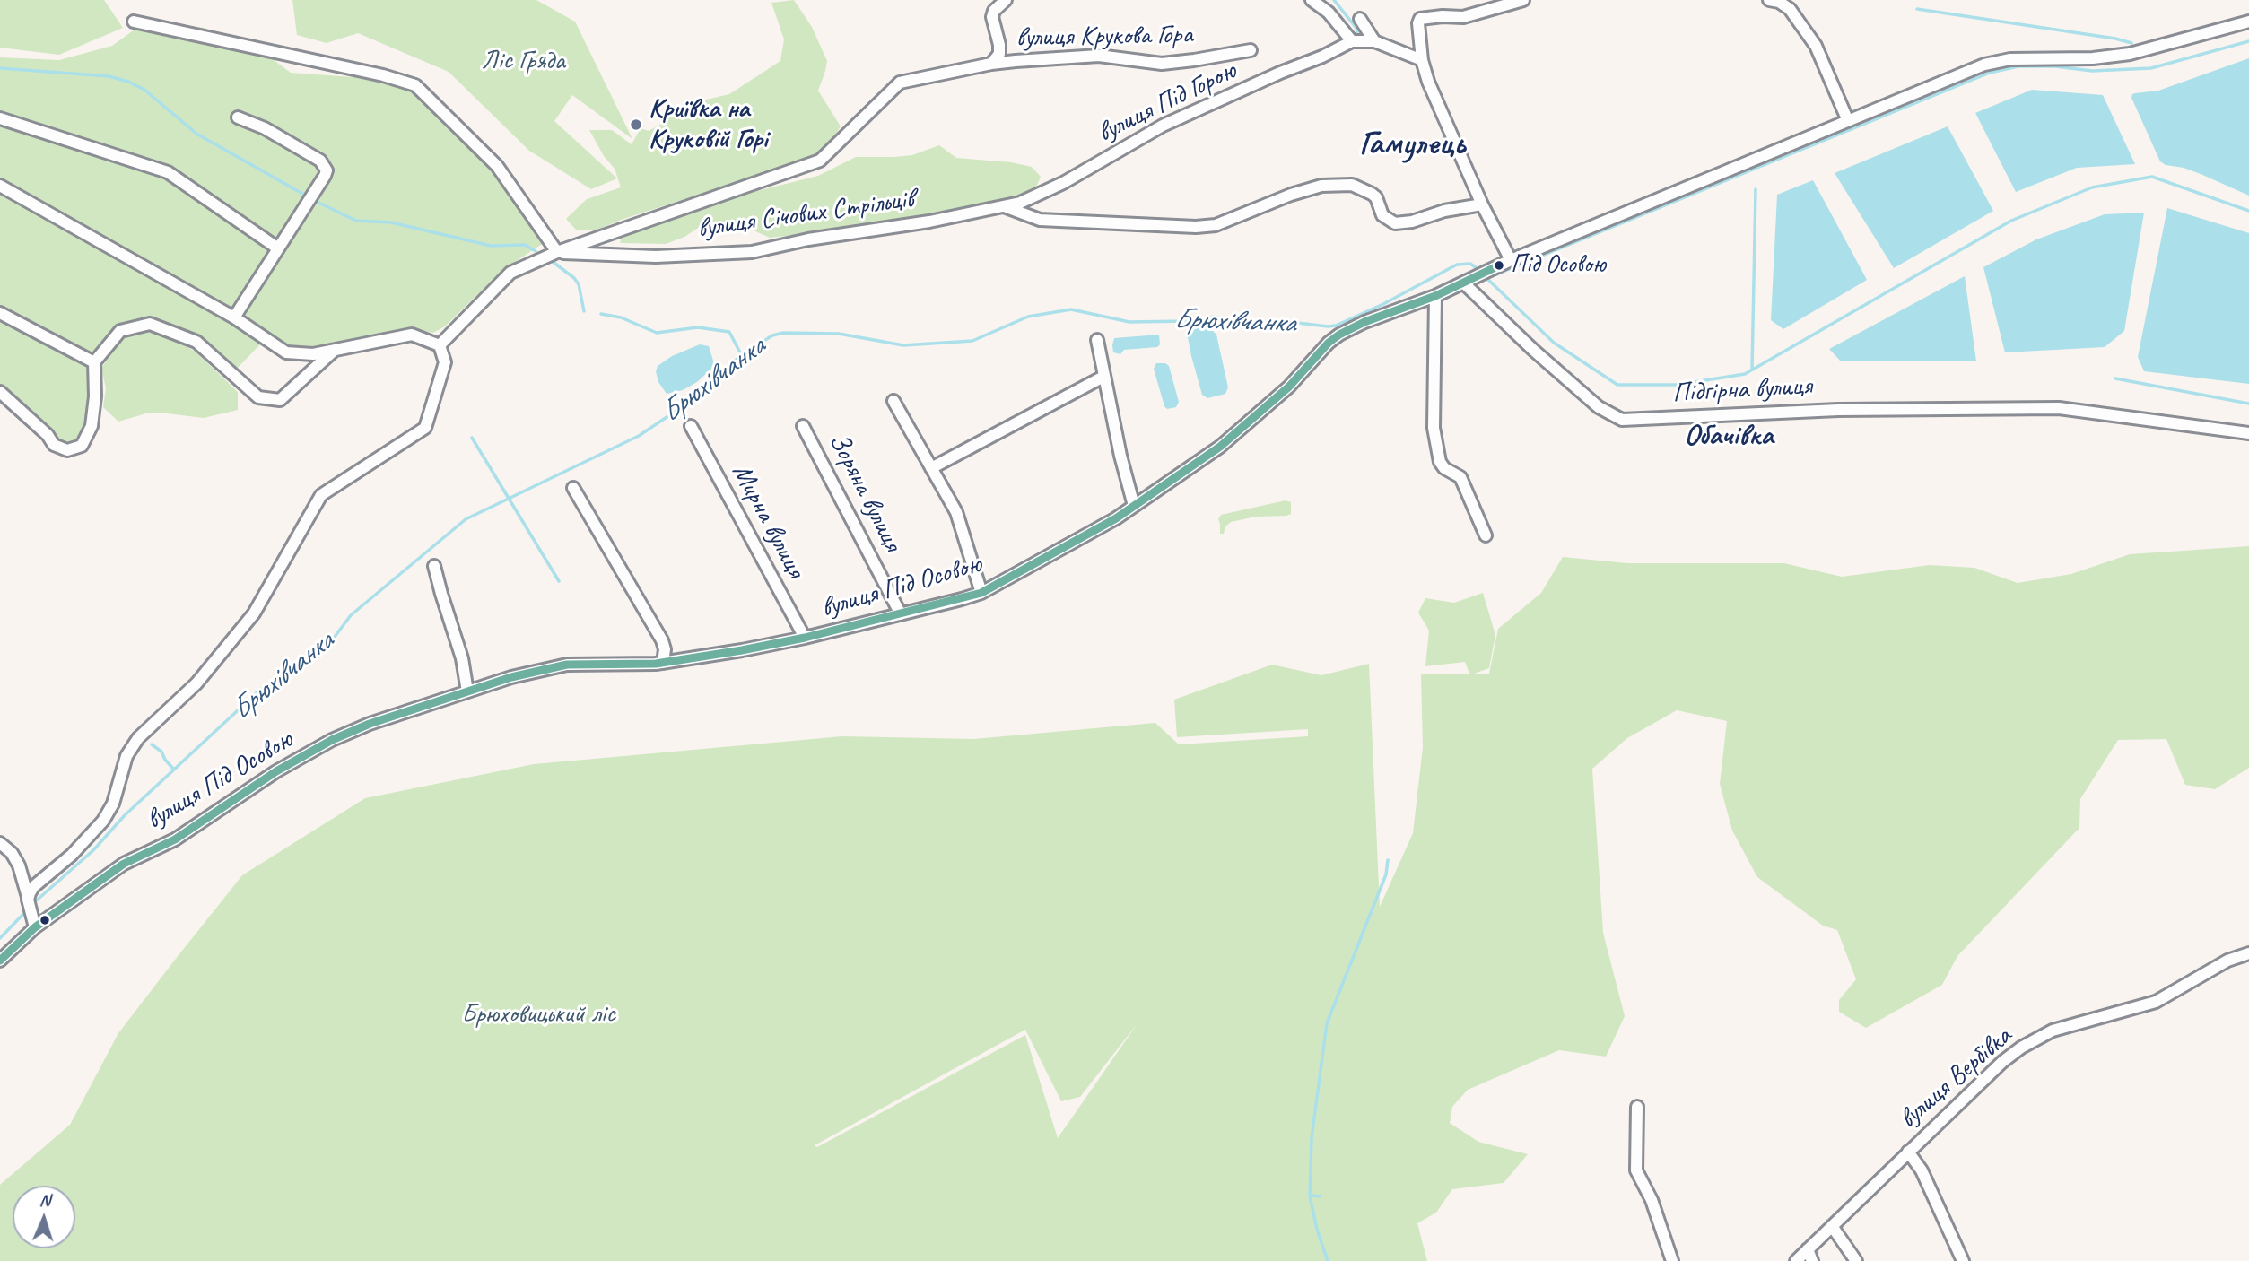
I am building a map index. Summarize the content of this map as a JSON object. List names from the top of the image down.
{
  "streets": {
    "street": [
      "вулиця Крукова Гора",
      "вулиця Під Горою",
      "вулиця Січових Стрільців",
      "Підгірна вулиця",
      "Зоряна вулиця",
      "Мирна вулиця",
      "вулиця Під Осовою",
      "вулиця Вербівка"
    ]
  },
  "crossings": [
    ["вулиця Крукова Гора", "вулиця Січових Стрільців"],
    ["вулиця Під Горою", "вулиця Січових Стрільців"],
    ["Підгірна вулиця", "вулиця Під Осовою"],
    ["Зоряна вулиця", "вулиця Під Осовою"],
    ["Мирна вулиця", "вулиця Під Осовою"]
  ],
  "districts": ["Гамулець", "Обачівка"],
  "water": ["Брюхівчанка"],
  "parks": ["Ліс Гряда", "Брюховицький ліс"],
  "places": ["Криївка на Круковій Горі", "Під Осовою"],
  "north": "top"
}
